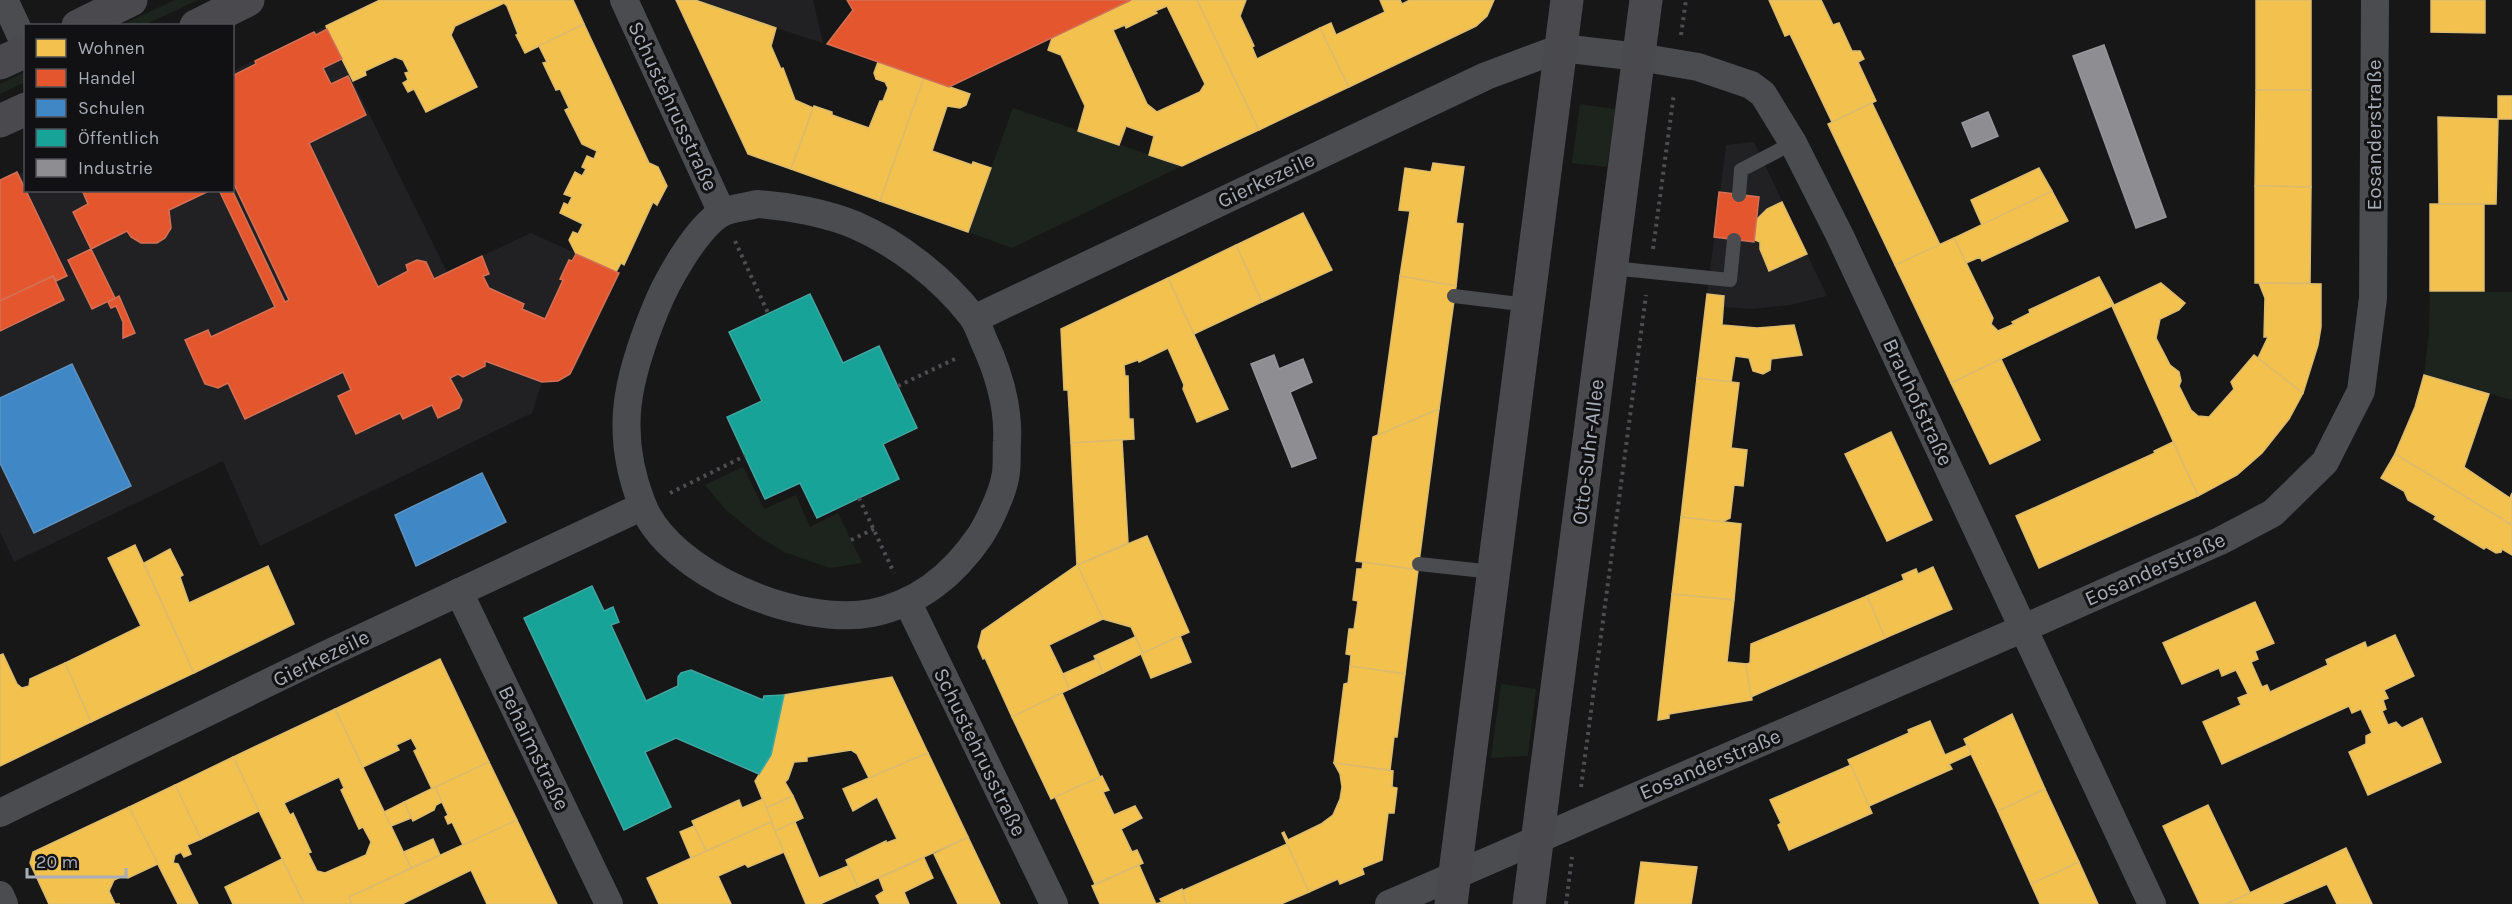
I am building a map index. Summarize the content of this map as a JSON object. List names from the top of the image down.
{
  "streets": {
    "main road": ["Otto-Suhr-Allee"],
    "street": [
      "Schustehrusstraße",
      "Eosanderstraße",
      "Gierkezeile",
      "Brauhofstraße",
      "Behaimstraße"
    ]
  },
  "crossings": [
    ["Eosanderstraße", "Brauhofstraße"],
    ["Eosanderstraße", "Otto-Suhr-Allee"],
    ["Gierkezeile", "Brauhofstraße"],
    ["Gierkezeile", "Behaimstraße"],
    ["Brauhofstraße", "Otto-Suhr-Allee"]
  ],
  "legend": [
    "Wohnen",
    "Handel",
    "Schulen",
    "Öffentlich",
    "Industrie"
  ],
  "scale_bar": "20 m"
}
